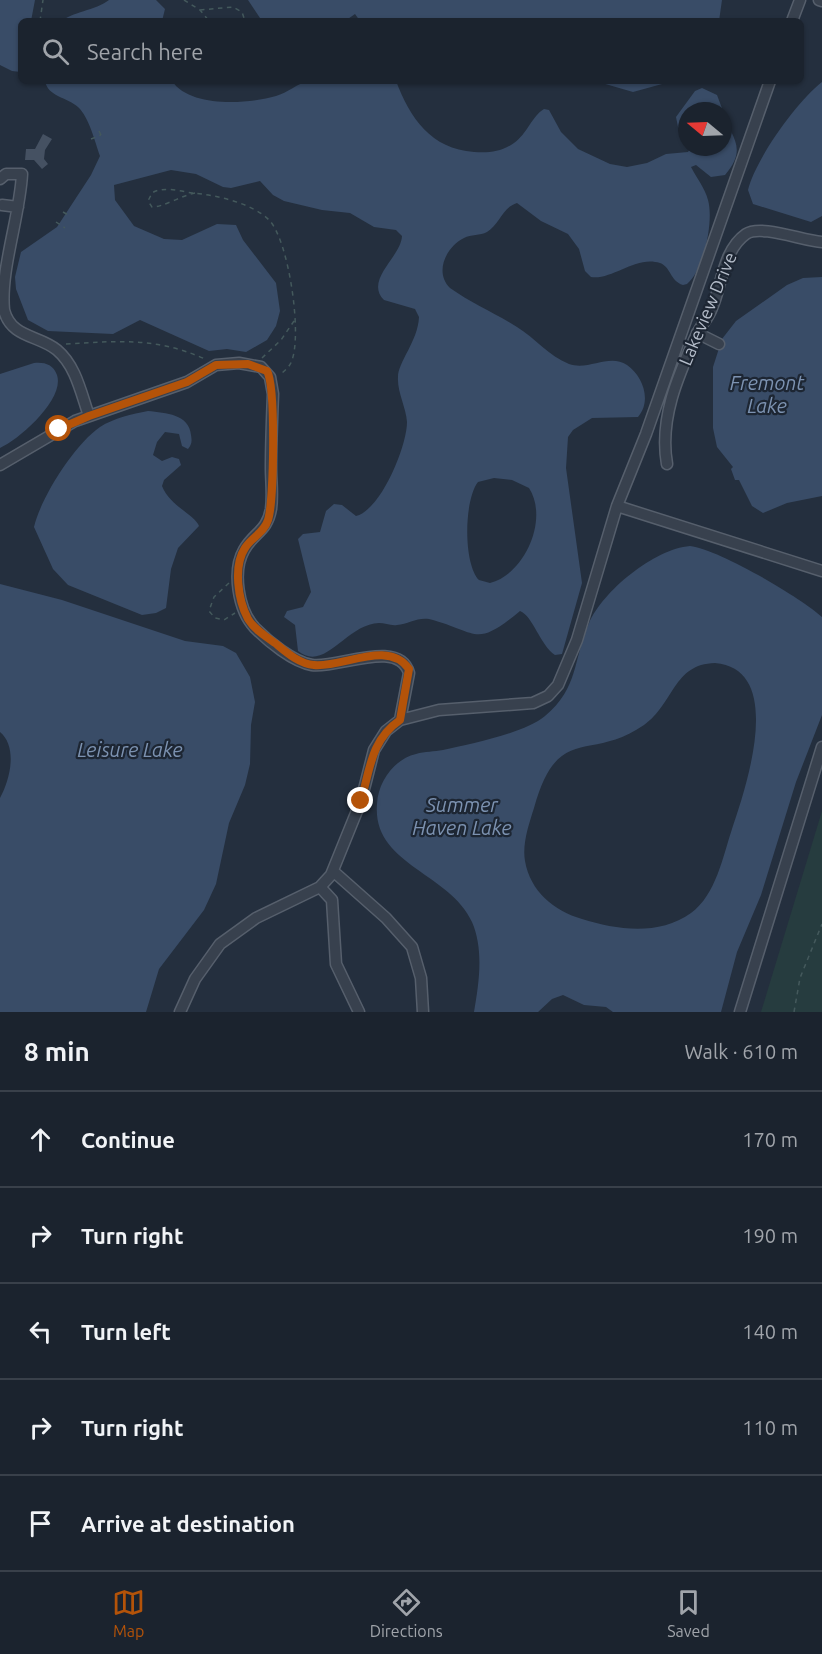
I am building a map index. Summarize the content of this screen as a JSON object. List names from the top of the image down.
{
  "streets": {
    "street": ["Lakeview Drive"]
  },
  "water": ["Fremont Lake", "Leisure Lake", "Summer Haven Lake"],
  "north": "left",
  "page": {
    "search": "Search here",
    "heading": ["8 min", "Walk · 610 m"],
    "list": [
      ["Continue", "170 m"],
      ["Turn right", "190 m"],
      ["Turn left", "140 m"],
      ["Turn right", "110 m"],
      "Arrive at destination"
    ],
    "nav": ["Map", "Directions", "Saved"]
  }
}
